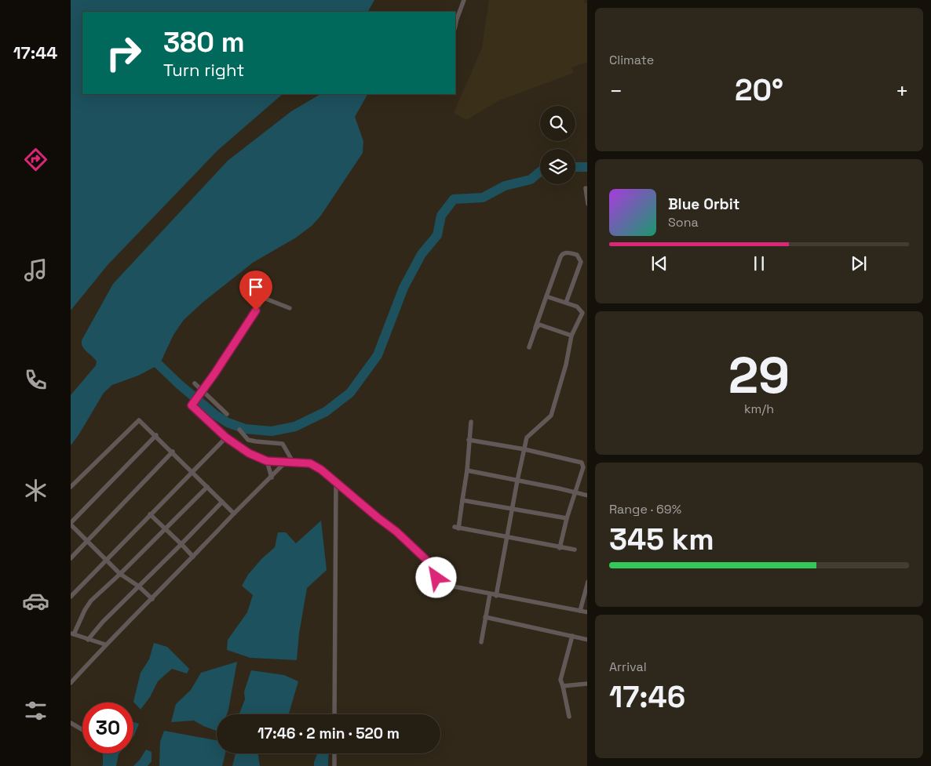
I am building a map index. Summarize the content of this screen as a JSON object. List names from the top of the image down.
{
  "page": {
    "tabs": "17:44",
    "tile": [
      "Climate",
      ["29", "km/h"],
      ["Range · 69%", "345 km"],
      ["Arrival", "17:46"]
    ],
    "turn": ["380 m", "Turn right"],
    "heat": ["−", "20°", "+"],
    "song": ["Blue Orbit", "Sona"],
    "limit": "30",
    "trip": "17:46 · 2 min · 520 m"
  }
}
